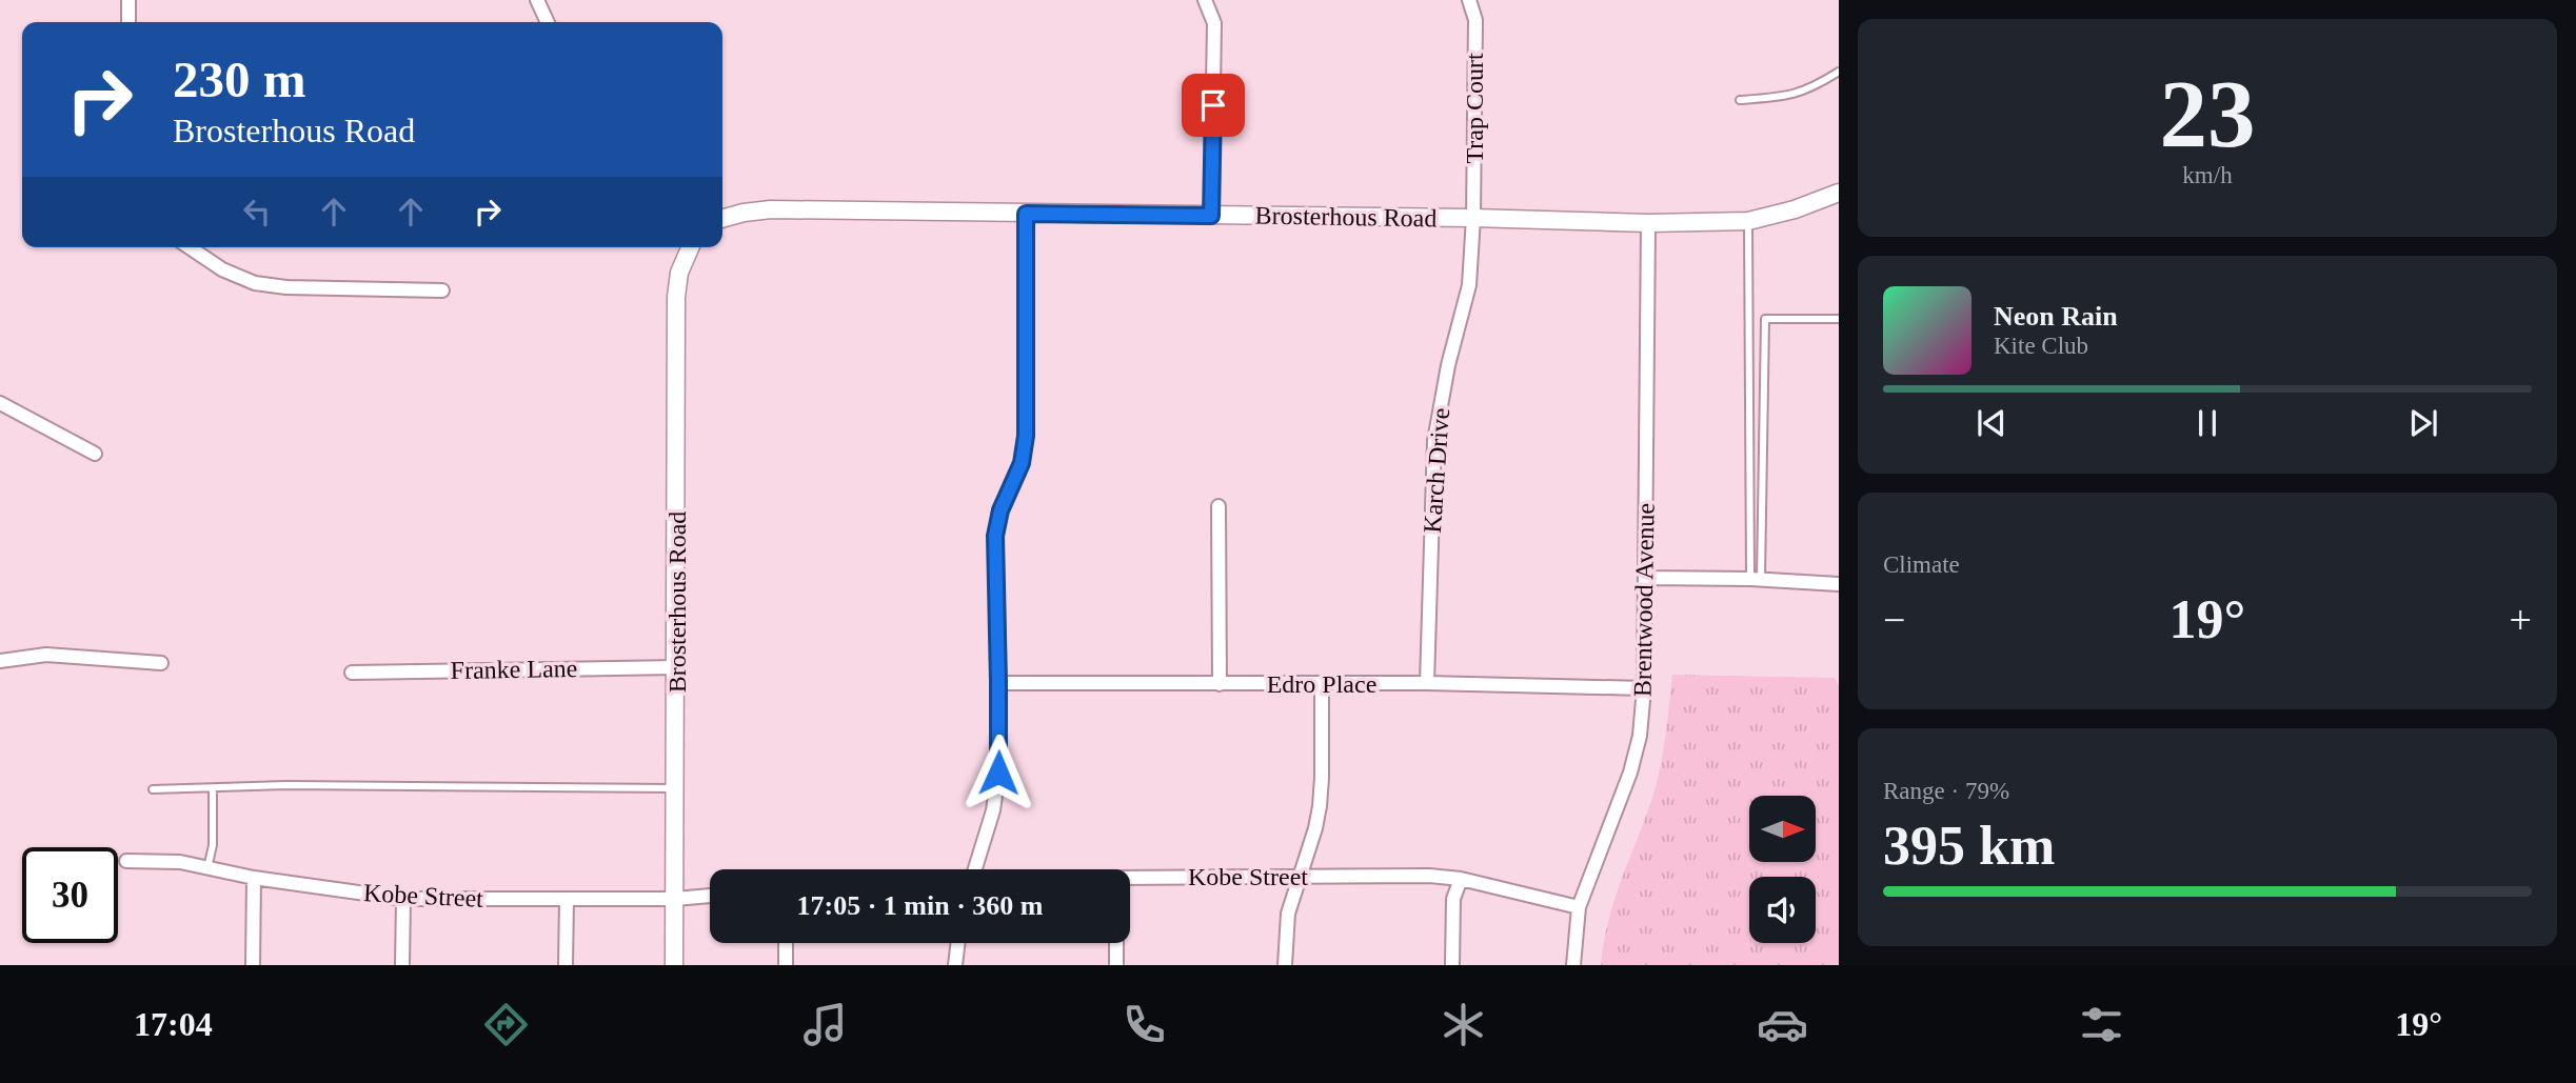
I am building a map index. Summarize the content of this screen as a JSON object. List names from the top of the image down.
{
  "streets": {
    "street": [
      "Trap Court",
      "Brosterhous Road",
      "Karch Drive",
      "Brentwood Avenue",
      "Franke Lane",
      "Edro Place",
      "Kobe Street"
    ]
  },
  "crossings": [
    ["Trap Court", "Brosterhous Road"],
    ["Trap Court", "Karch Drive"],
    ["Brosterhous Road", "Karch Drive"],
    ["Brosterhous Road", "Brentwood Avenue"],
    ["Brosterhous Road", "Franke Lane"],
    ["Brosterhous Road", "Kobe Street"],
    ["Karch Drive", "Edro Place"],
    ["Brentwood Avenue", "Edro Place"],
    ["Brentwood Avenue", "Kobe Street"]
  ],
  "north": "right",
  "page": {
    "tile": [
      ["23", "km/h"],
      "Climate",
      ["Range · 79%", "395 km"]
    ],
    "turn": ["230 m", "Brosterhous Road"],
    "song": ["Neon Rain", "Kite Club"],
    "heat": ["−", "19°", "+"],
    "limit": "30",
    "trip": "17:05 · 1 min · 360 m",
    "tabs": ["17:04", "19°"]
  }
}
